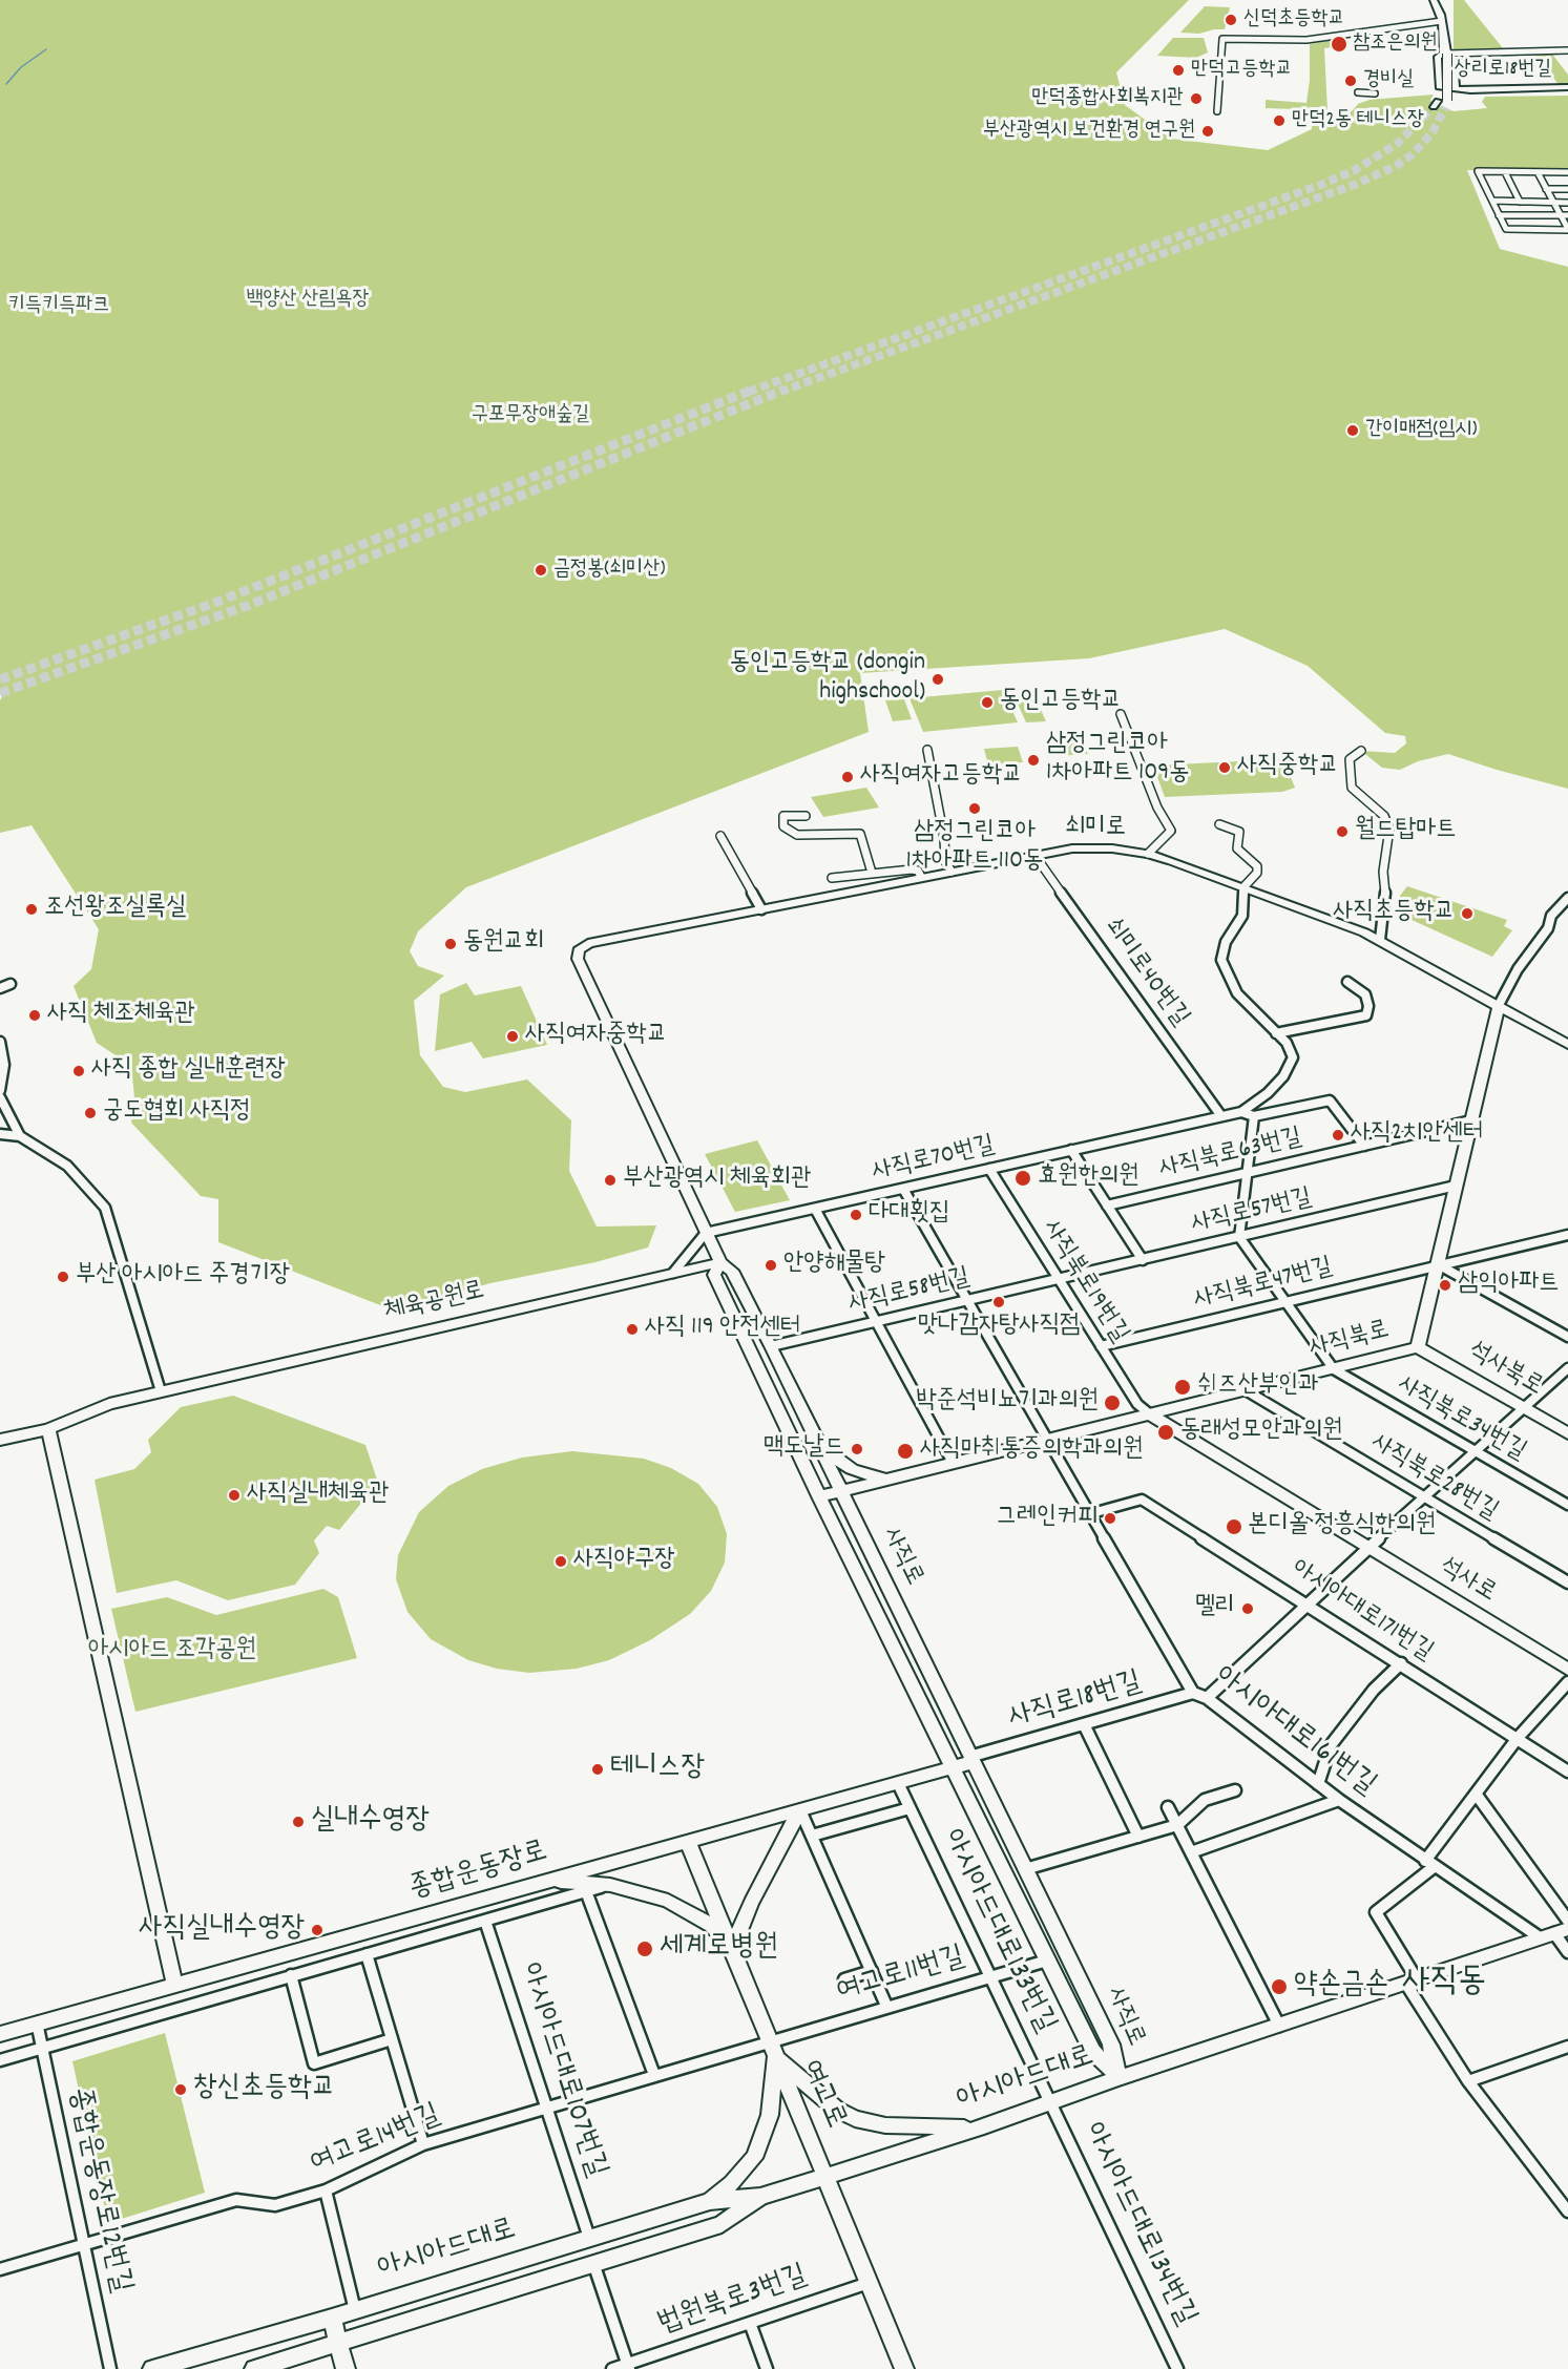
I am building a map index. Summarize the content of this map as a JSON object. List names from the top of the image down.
{
  "streets": {
    "main road": [
      "상리로18번길",
      "쇠미로",
      "체육공원로",
      "사직북로",
      "석사북로",
      "사직로",
      "석사로",
      "종합운동장로",
      "아시아드대로",
      "여고로"
    ],
    "street": [
      "쇠미로40번길",
      "사직북로63번길",
      "사직로70번길",
      "사직로57번길",
      "사직북로19번길",
      "사직북로47번길",
      "사직로58번길",
      "사직북로34번길",
      "사직북로28번길",
      "아시아대로171번길",
      "사직로18번길",
      "아시아대로161번길",
      "아시아드대로133번길",
      "여고로11번길",
      "아시아드대로107번길",
      "여고로14번길",
      "종합운동장로12번길",
      "아시아드대로134번길",
      "법원북로3번길"
    ]
  },
  "crossings": [
    ["쇠미로", "쇠미로40번길"],
    ["쇠미로", "사직북로"],
    ["쇠미로", "사직로"],
    ["쇠미로40번길", "사직로70번길"],
    ["사직북로63번길", "사직북로"],
    ["사직로70번길", "사직북로19번길"],
    ["사직로70번길", "사직로"],
    ["사직로70번길", "아시아대로161번길"],
    ["사직로57번길", "사직북로19번길"],
    ["사직로57번길", "사직로58번길"],
    ["사직로57번길", "사직북로"],
    ["사직북로19번길", "사직북로47번길"],
    ["사직북로19번길", "사직로58번길"],
    ["사직북로19번길", "사직북로"],
    ["사직북로19번길", "석사로"],
    ["사직북로47번길", "사직북로"],
    ["사직로58번길", "사직로"],
    ["사직로58번길", "아시아대로161번길"],
    ["체육공원로", "사직로"],
    ["사직북로", "석사북로"],
    ["사직북로", "사직북로34번길"],
    ["사직북로", "사직북로28번길"],
    ["사직북로", "사직로"],
    ["사직북로", "석사로"],
    ["사직북로", "아시아대로161번길"],
    ["사직로", "사직로18번길"],
    ["사직로", "종합운동장로"],
    ["사직로", "여고로11번길"],
    ["사직로", "아시아드대로"],
    ["아시아대로171번길", "아시아대로161번길"],
    ["사직로18번길", "아시아대로161번길"],
    ["사직로18번길", "종합운동장로"],
    ["아시아대로161번길", "아시아드대로"],
    ["종합운동장로", "아시아드대로133번길"],
    ["종합운동장로", "아시아드대로107번길"],
    ["종합운동장로", "여고로"],
    ["종합운동장로", "종합운동장로12번길"],
    ["아시아드대로133번길", "여고로11번길"],
    ["아시아드대로133번길", "아시아드대로"],
    ["아시아드대로133번길", "아시아드대로134번길"],
    ["여고로11번길", "여고로"],
    ["여고로11번길", "여고로14번길"],
    ["아시아드대로107번길", "아시아드대로"],
    ["아시아드대로107번길", "여고로14번길"],
    ["아시아드대로", "여고로"],
    ["아시아드대로", "아시아드대로134번길"],
    ["여고로", "여고로14번길"],
    ["여고로", "법원북로3번길"],
    ["여고로14번길", "종합운동장로12번길"]
  ],
  "districts": ["사직동"],
  "parks": [
    "백양산 산림욕장",
    "키득키득파크",
    "구포무장애숲길",
    "아시아드 조각공원"
  ],
  "places": [
    "신덕초등학교",
    "참조은의원",
    "만덕고등학교",
    "경비실",
    "만덕종합사회복지관",
    "만덕2동 테니스장",
    "부산광역시 보건환경 연구원",
    "간이매점(임시)",
    "금정봉(쇠미산)",
    "동인고등학교 (dongin highschool)",
    "동인고등학교",
    "삼정그린코아 1차아파트 109동",
    "사직중학교",
    "사직여자고등학교",
    "삼정그린코아 1차아파트 110동",
    "월드탑마트",
    "조선왕조실록실",
    "사직초등학교",
    "동원교회",
    "사직 체조체육관",
    "사직여자중학교",
    "사직 종합 실내훈련장",
    "궁도협회 사직정",
    "사직2치안센터",
    "효원한의원",
    "부산광역시 체육회관",
    "다대횟집",
    "안양해물탕",
    "부산 아시아드 주경기장",
    "삼익아파트",
    "맛나감자탕사직점",
    "사직 119 안전센터",
    "쉬즈산부인과",
    "박준석비뇨기과의원",
    "동래성모안과의원",
    "맥도날드",
    "사직마취통증의학과의원",
    "사직실내체육관",
    "그레인커피",
    "본디올 정흥식한의원",
    "사직야구장",
    "멜리",
    "테니스장",
    "실내수영장",
    "사직실내수영장",
    "세계로병원",
    "약손금손",
    "창신초등학교"
  ]
}
